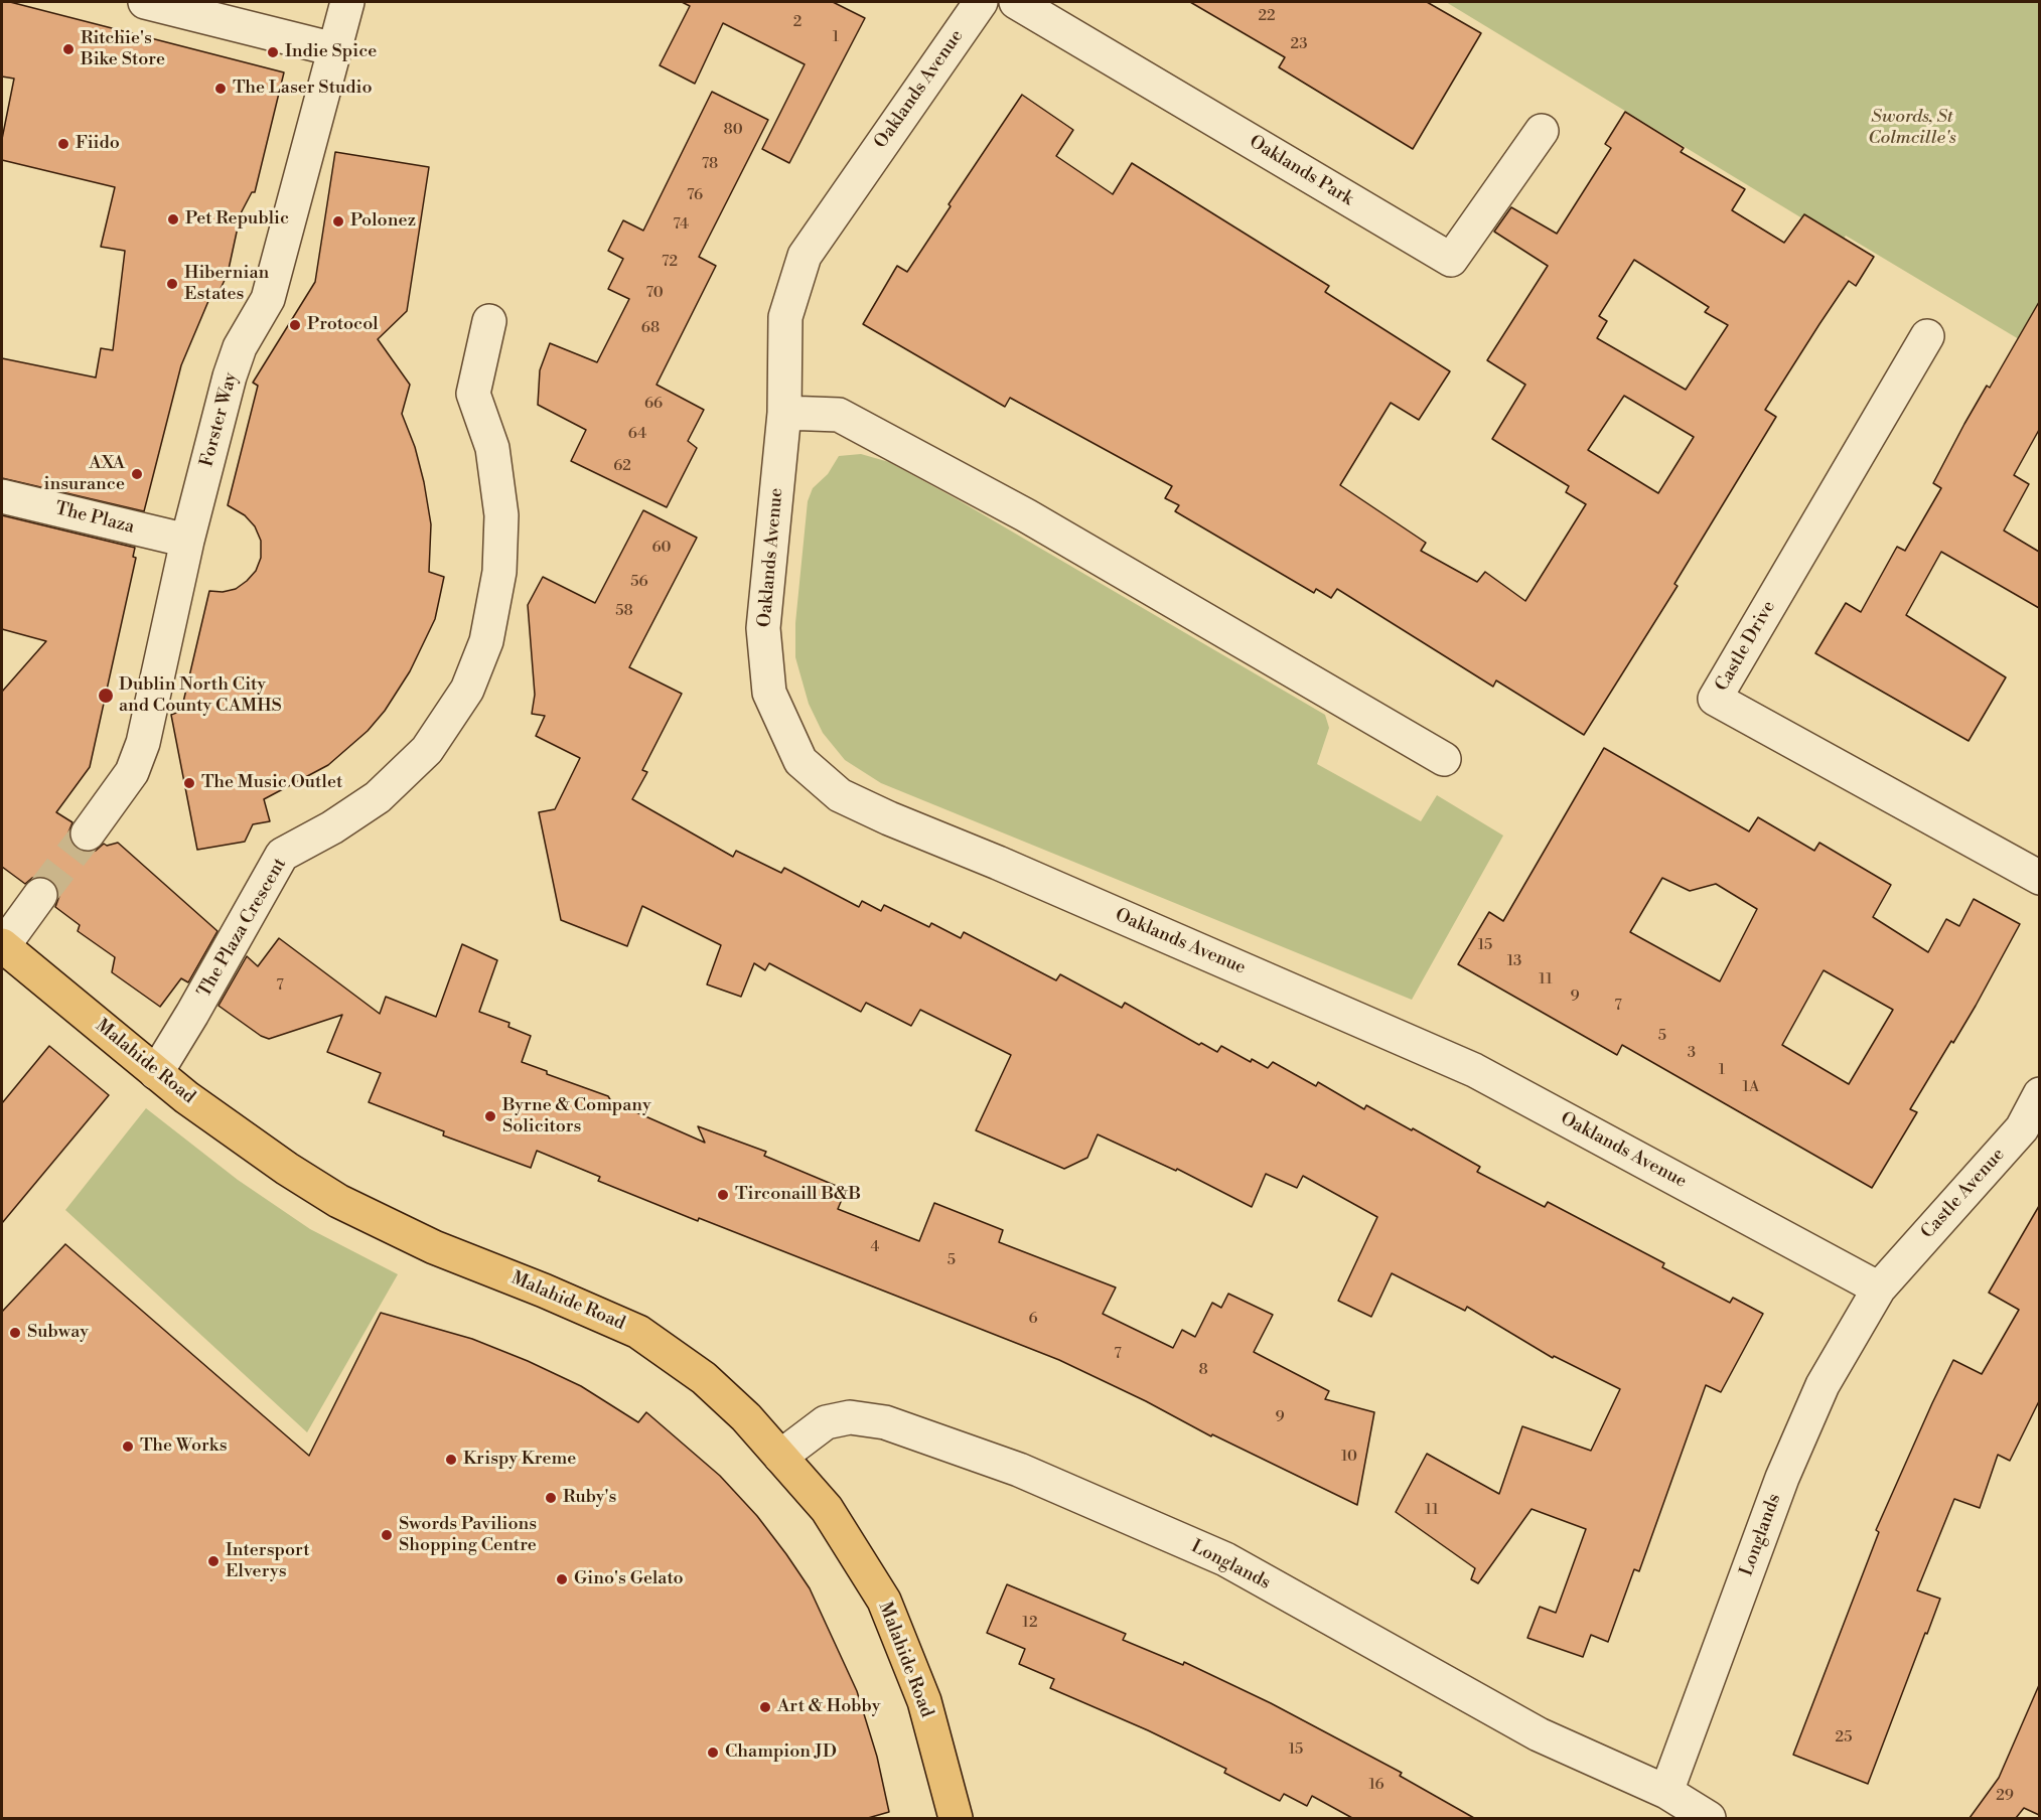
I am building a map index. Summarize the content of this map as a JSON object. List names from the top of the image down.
{
  "streets": {
    "main road": ["Malahide Road"],
    "street": [
      "Oaklands Avenue",
      "Oaklands Park",
      "Forster Way",
      "The Plaza",
      "Castle Drive",
      "The Plaza Crescent",
      "Castle Avenue",
      "Longlands"
    ]
  },
  "crossings": [
    ["Oaklands Avenue", "Castle Avenue"],
    ["Oaklands Avenue", "Longlands"],
    ["Forster Way", "The Plaza"],
    ["The Plaza Crescent", "Malahide Road"],
    ["Malahide Road", "Longlands"],
    ["Castle Avenue", "Longlands"]
  ],
  "parks": ["Swords, St Colmcille's"],
  "places": [
    "Ritchie's Bike Store",
    "Indie Spice",
    "The Laser Studio",
    "Fiido",
    "Pet Republic",
    "Polonez",
    "Hibernian Estates",
    "Protocol",
    "AXA insurance",
    "Dublin North City and County CAMHS",
    "The Music Outlet",
    "Byrne & Company Solicitors",
    "Tirconaill B&B",
    "Subway",
    "The Works",
    "Krispy Kreme",
    "Ruby's",
    "Swords Pavilions Shopping Centre",
    "Intersport Elverys",
    "Gino's Gelato",
    "Art & Hobby",
    "Champion JD"
  ],
  "house_numbers": [
    "22",
    "2",
    "1",
    "23",
    "80",
    "78",
    "76",
    "74",
    "72",
    "70",
    "68",
    "66",
    "64",
    "62",
    "60",
    "56",
    "58",
    "15",
    "13",
    "11",
    "7",
    "9",
    "7",
    "5",
    "3",
    "1",
    "1A",
    "4",
    "5",
    "6",
    "7",
    "8",
    "9",
    "10",
    "11",
    "12",
    "25",
    "15",
    "16",
    "29"
  ]
}
